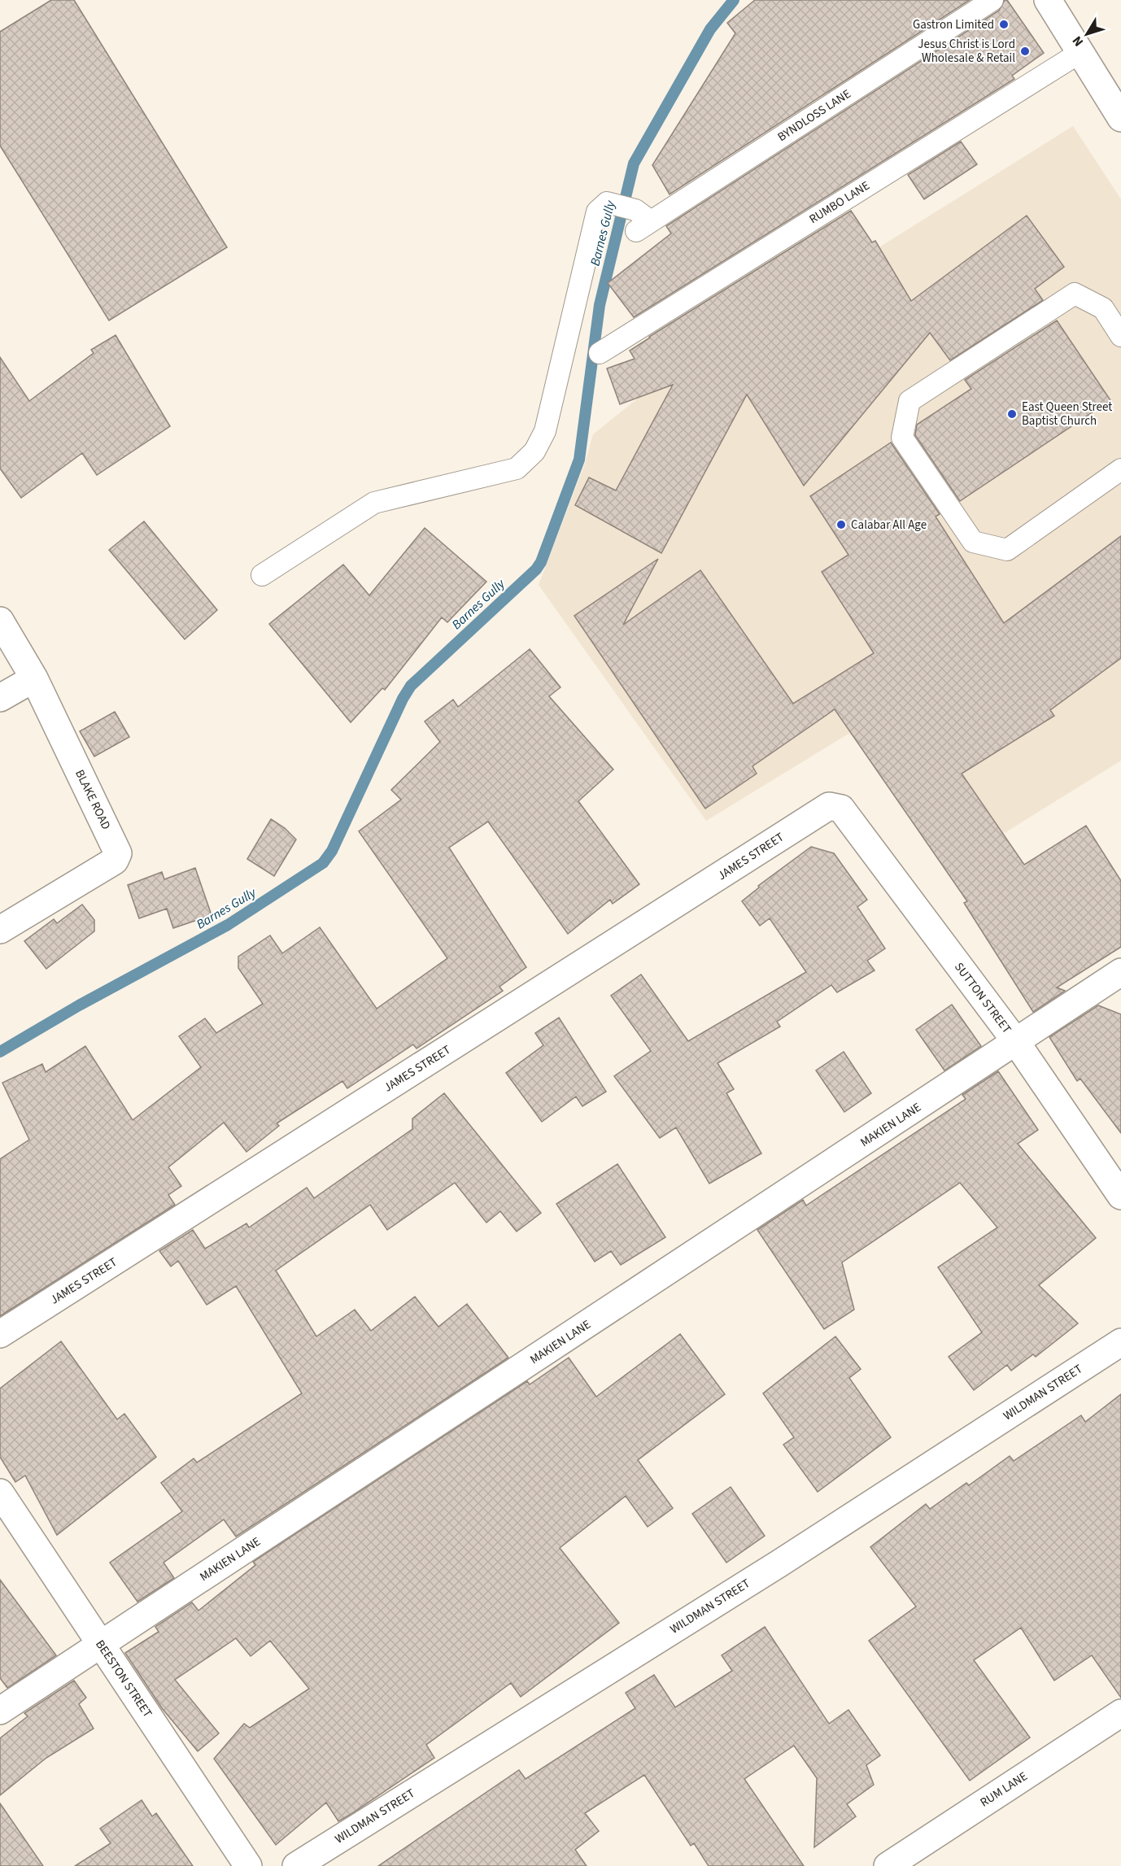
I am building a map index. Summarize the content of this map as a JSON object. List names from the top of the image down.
{
  "streets": {
    "street": [
      "BLAKE ROAD",
      "JAMES STREET",
      "SUTTON STREET",
      "MAKIEN LANE",
      "WILDMAN STREET",
      "BEESTON STREET",
      "RUM LANE"
    ],
    "lane": ["BYNDLOSS LANE", "RUMBO LANE"]
  },
  "crossings": [
    ["JAMES STREET", "SUTTON STREET"],
    ["SUTTON STREET", "MAKIEN LANE"],
    ["MAKIEN LANE", "BEESTON STREET"]
  ],
  "water": ["Barnes Gully"],
  "places": [
    "Gastron Limited",
    "Jesus Christ is Lord Wholesale & Retail",
    "East Queen Street Baptist Church",
    "Calabar All Age"
  ],
  "north": "bottom left"
}
